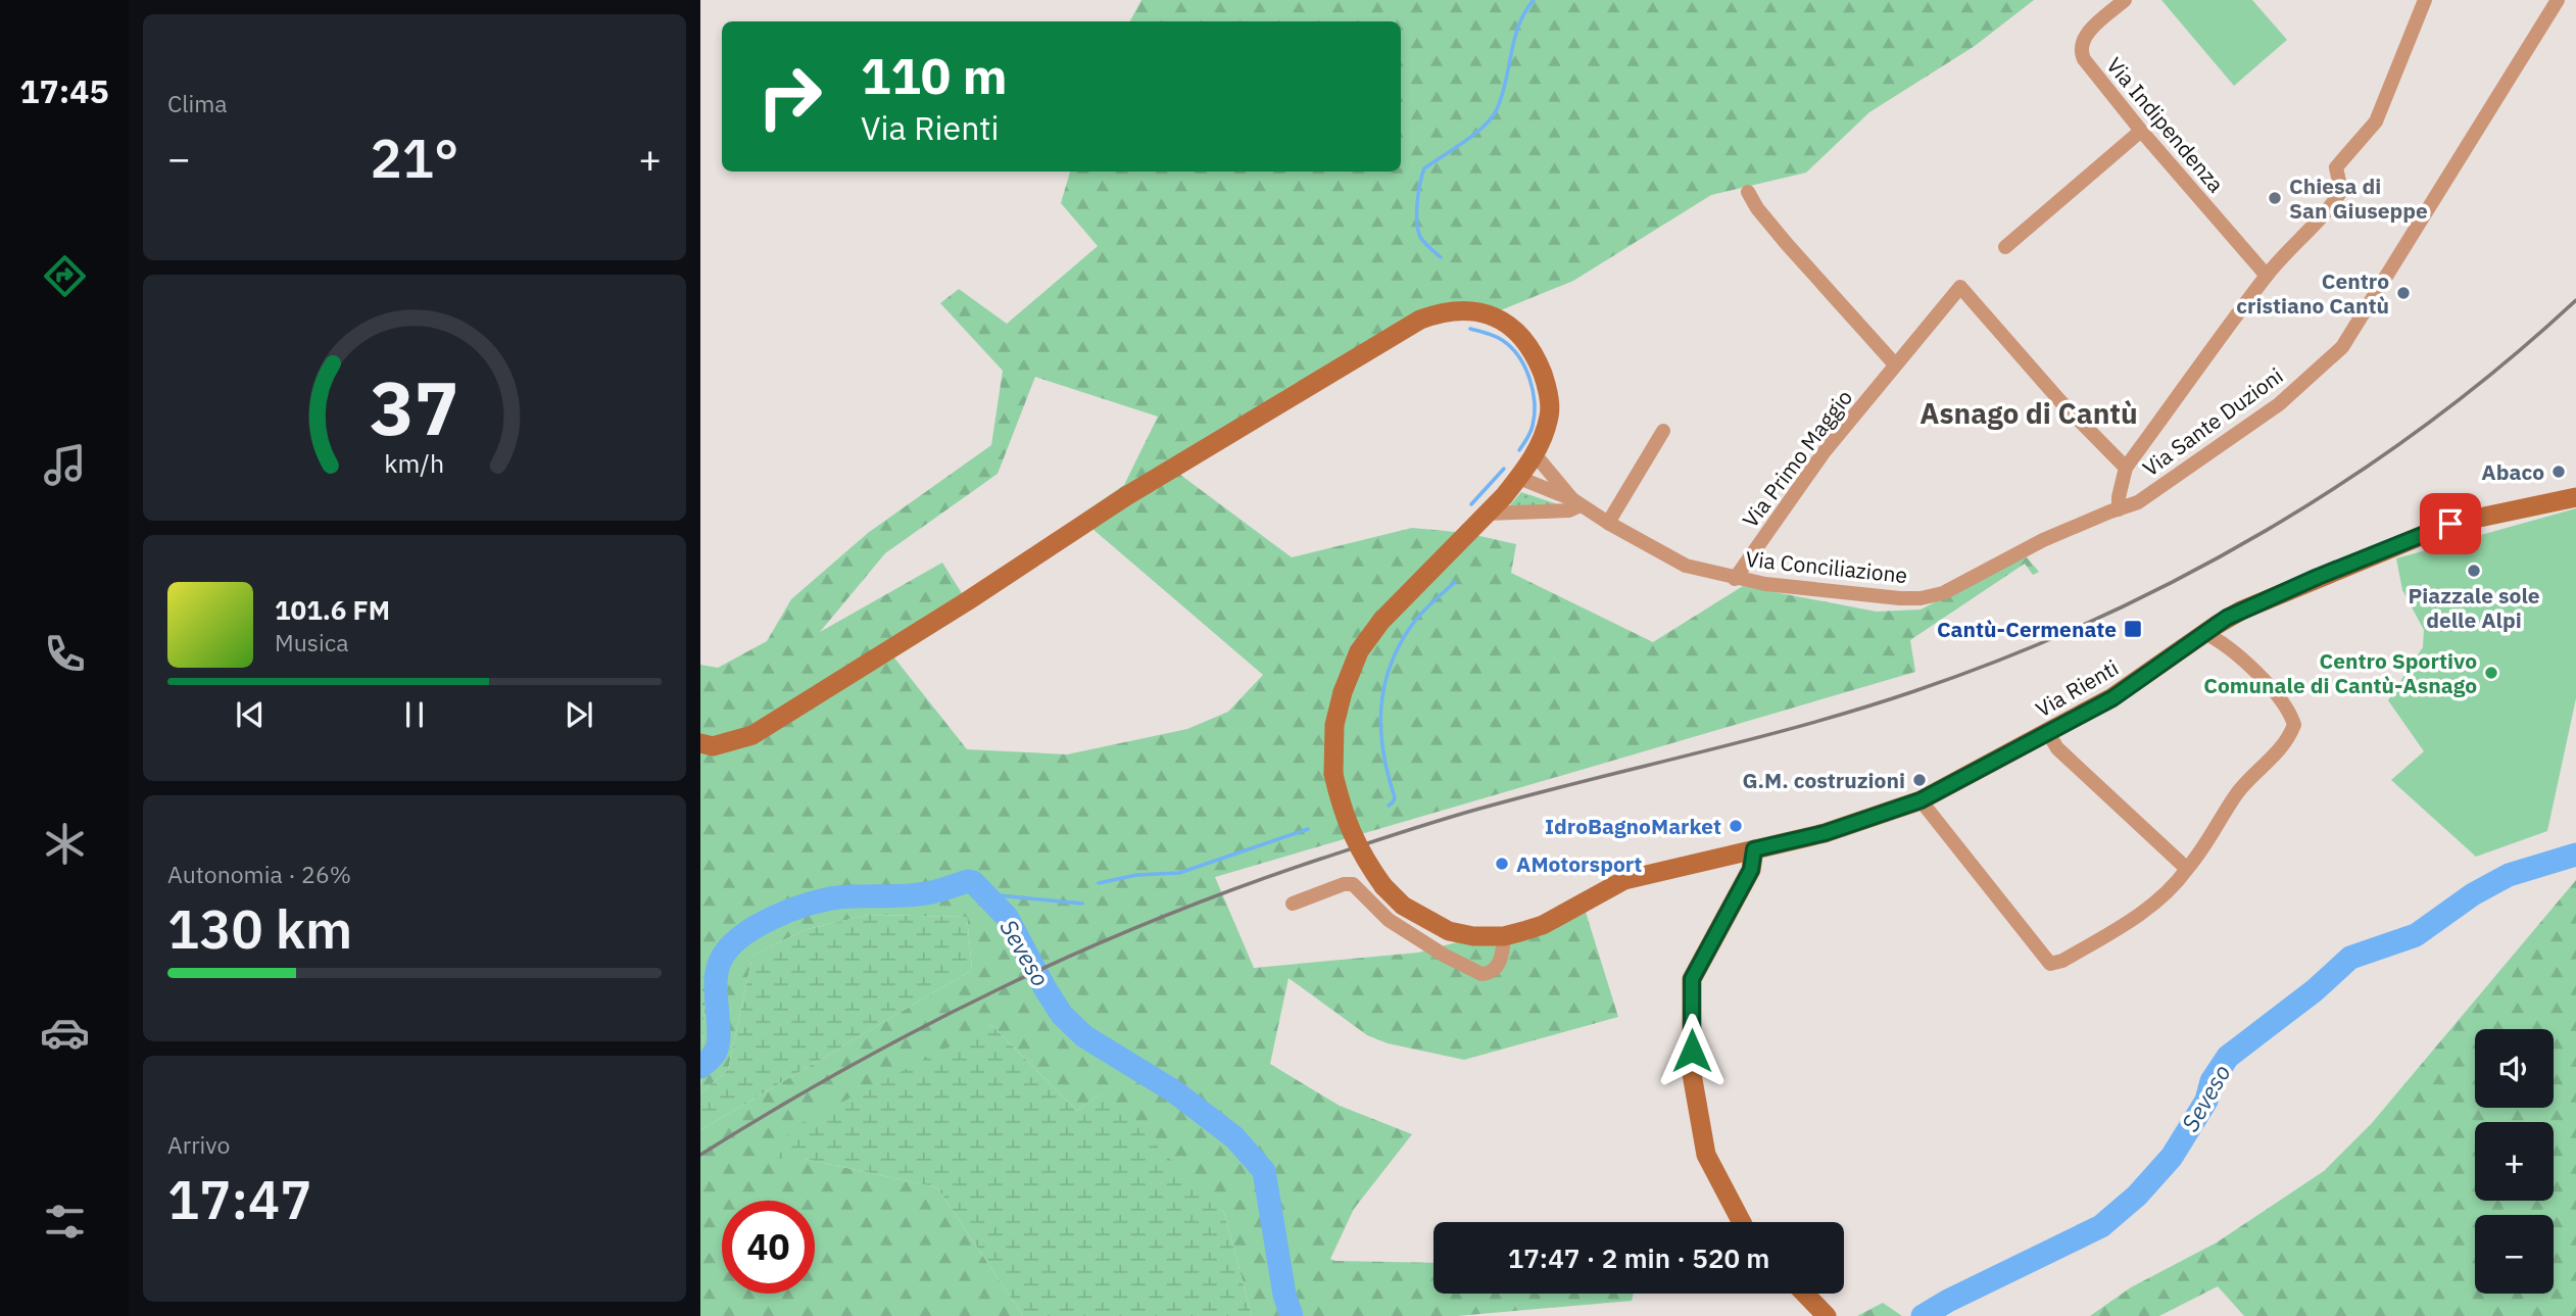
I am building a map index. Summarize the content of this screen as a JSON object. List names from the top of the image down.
{
  "streets": {
    "main road": ["Via Rienti"],
    "street": [
      "Via Indipendenza",
      "Via Sante Duzioni",
      "Via Primo Maggio",
      "Via Conciliazione"
    ]
  },
  "crossings": [
    ["Via Sante Duzioni", "Via Conciliazione"],
    ["Via Primo Maggio", "Via Conciliazione"]
  ],
  "districts": ["Asnago di Cantù"],
  "water": ["Seveso"],
  "places": {
    "other": [
      "Chiesa di San Giuseppe",
      "Centro cristiano Cantù",
      "Abaco",
      "Piazzale sole delle Alpi",
      "Centro Sportivo Comunale di Cantù-Asnago",
      "G.M. costruzioni",
      "IdroBagnoMarket",
      "AMotorsport"
    ],
    "transit": ["Cantù-Cermenate"]
  },
  "page": {
    "tabs": "17:45",
    "tile": [
      "Clima",
      ["Autonomia · 26%", "130 km"],
      ["Arrivo", "17:47"]
    ],
    "turn": ["110 m", "Via Rienti"],
    "heat": ["−", "21°", "+"],
    "song": ["101.6 FM", "Musica"],
    "map_buttons": ["+", "−"],
    "limit": "40",
    "trip": "17:47 · 2 min · 520 m",
    "gauge": ["37", "km/h"]
  }
}
